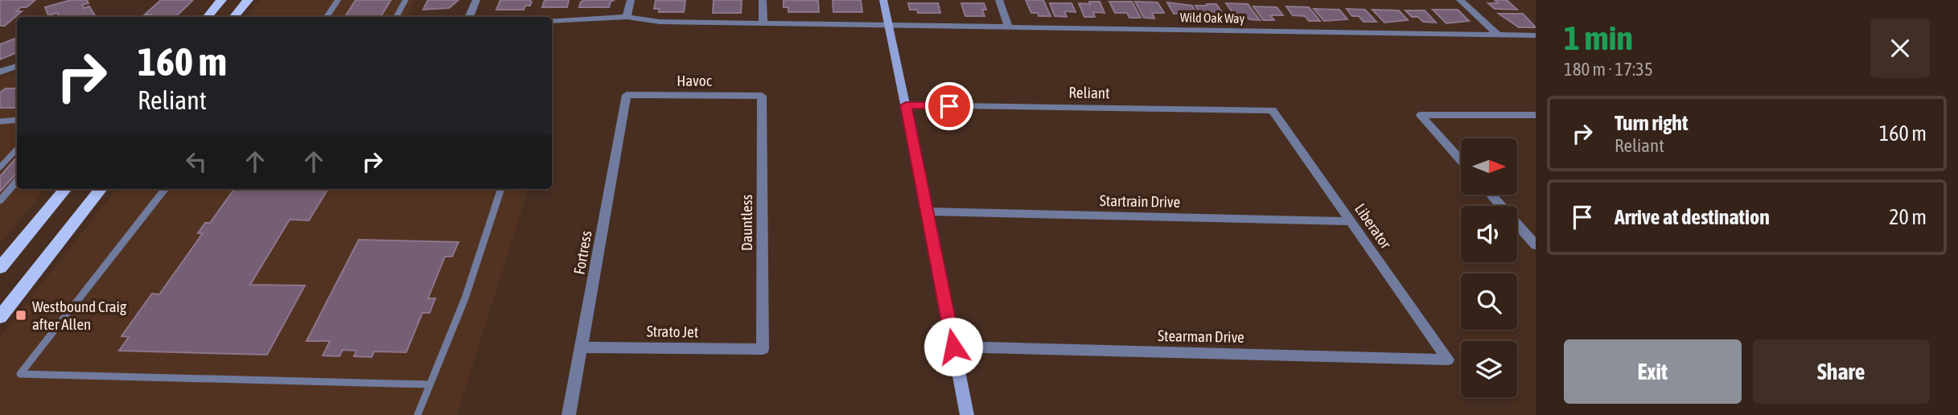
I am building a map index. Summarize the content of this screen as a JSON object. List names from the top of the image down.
{
  "streets": {
    "street": [
      "Wild Oak Way",
      "Havoc",
      "Reliant",
      "Startrain Drive",
      "Dauntless",
      "Liberator",
      "Fortress",
      "Strato Jet",
      "Stearman Drive"
    ]
  },
  "crossings": [
    ["Havoc", "Dauntless"],
    ["Havoc", "Fortress"],
    ["Reliant", "Liberator"],
    ["Startrain Drive", "Liberator"],
    ["Dauntless", "Strato Jet"],
    ["Liberator", "Stearman Drive"],
    ["Fortress", "Strato Jet"]
  ],
  "places": {
    "transit": ["Westbound Craig after Allen"]
  },
  "north": "right",
  "page": {
    "heading": ["1 min", "180 m · 17:35"],
    "turn": ["160 m", "Reliant"],
    "list": [
      {
        "name": "Turn right",
        "note": "Reliant",
        "value": "160 m"
      },
      {
        "name": "Arrive at destination",
        "value": "20 m"
      }
    ],
    "buttons": ["Exit", "Share"]
  }
}
